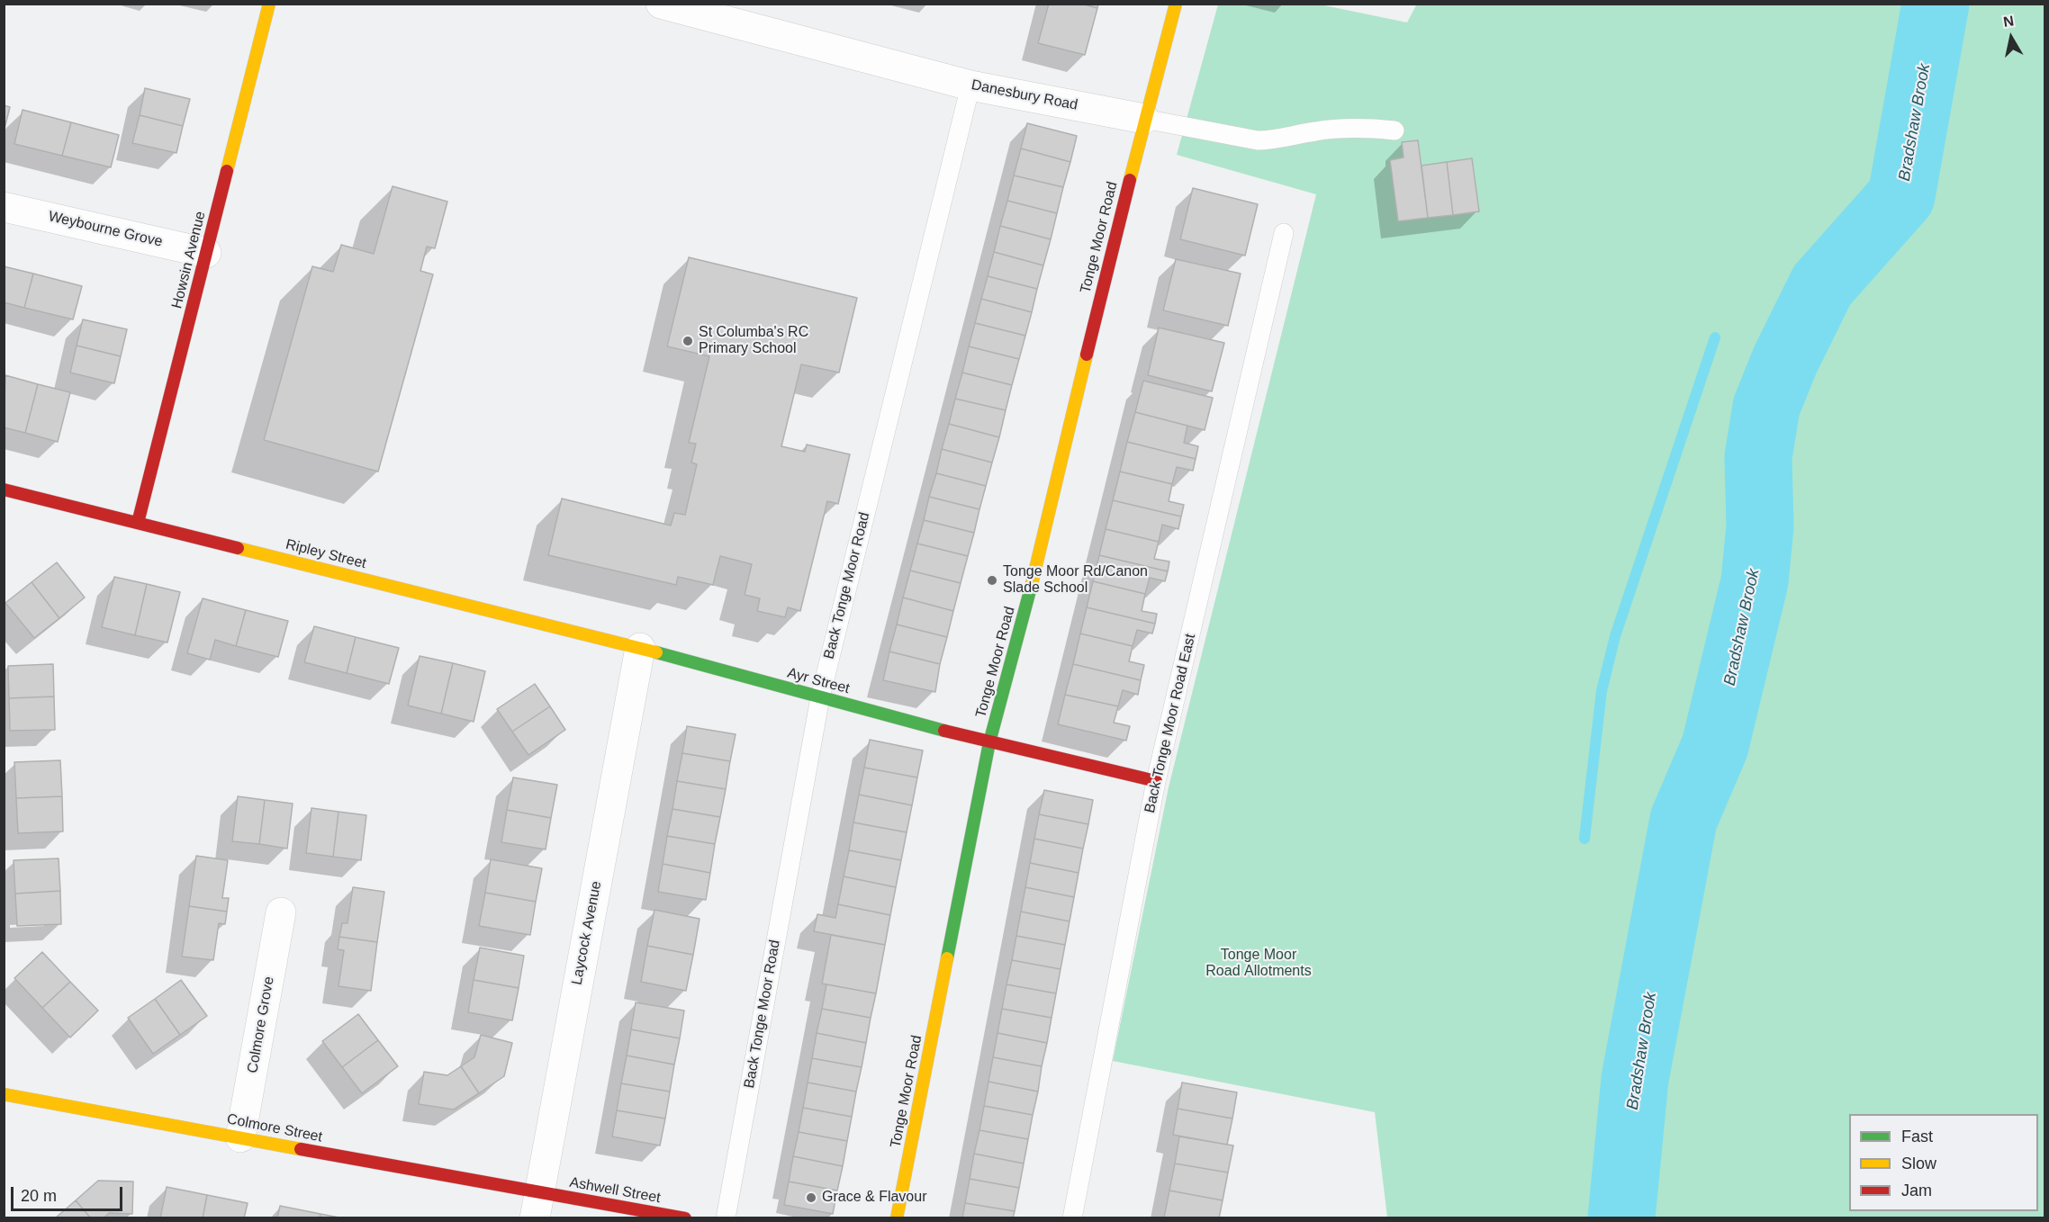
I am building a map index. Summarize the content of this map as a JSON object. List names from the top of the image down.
{
  "streets": {
    "street": [
      "Danesbury Road",
      "Weybourne Grove",
      "Tonge Moor Road",
      "Howsin Avenue",
      "Ripley Street",
      "Ayr Street",
      "Laycock Avenue",
      "Colmore Grove",
      "Colmore Street",
      "Ashwell Street"
    ],
    "lane": ["Back Tonge Moor Road", "Back Tonge Moor Road East"]
  },
  "crossings": [
    ["Danesbury Road", "Tonge Moor Road"],
    ["Danesbury Road", "Back Tonge Moor Road"],
    ["Weybourne Grove", "Howsin Avenue"],
    ["Tonge Moor Road", "Ayr Street"],
    ["Howsin Avenue", "Ripley Street"],
    ["Ripley Street", "Ayr Street"],
    ["Ripley Street", "Laycock Avenue"],
    ["Back Tonge Moor Road", "Ayr Street"],
    ["Ayr Street", "Back Tonge Moor Road East"],
    ["Ayr Street", "Laycock Avenue"],
    ["Laycock Avenue", "Colmore Street"],
    ["Laycock Avenue", "Ashwell Street"],
    ["Colmore Grove", "Colmore Street"],
    ["Colmore Street", "Ashwell Street"]
  ],
  "water": ["Bradshaw Brook"],
  "parks": ["Tonge Moor Road Allotments"],
  "places": ["St Columba's RC Primary School", "Tonge Moor Rd/Canon Slade School", "Grace & Flavour"],
  "legend": ["Fast", "Slow", "Jam"],
  "scale_bar": "20 m",
  "north": "top"
}
